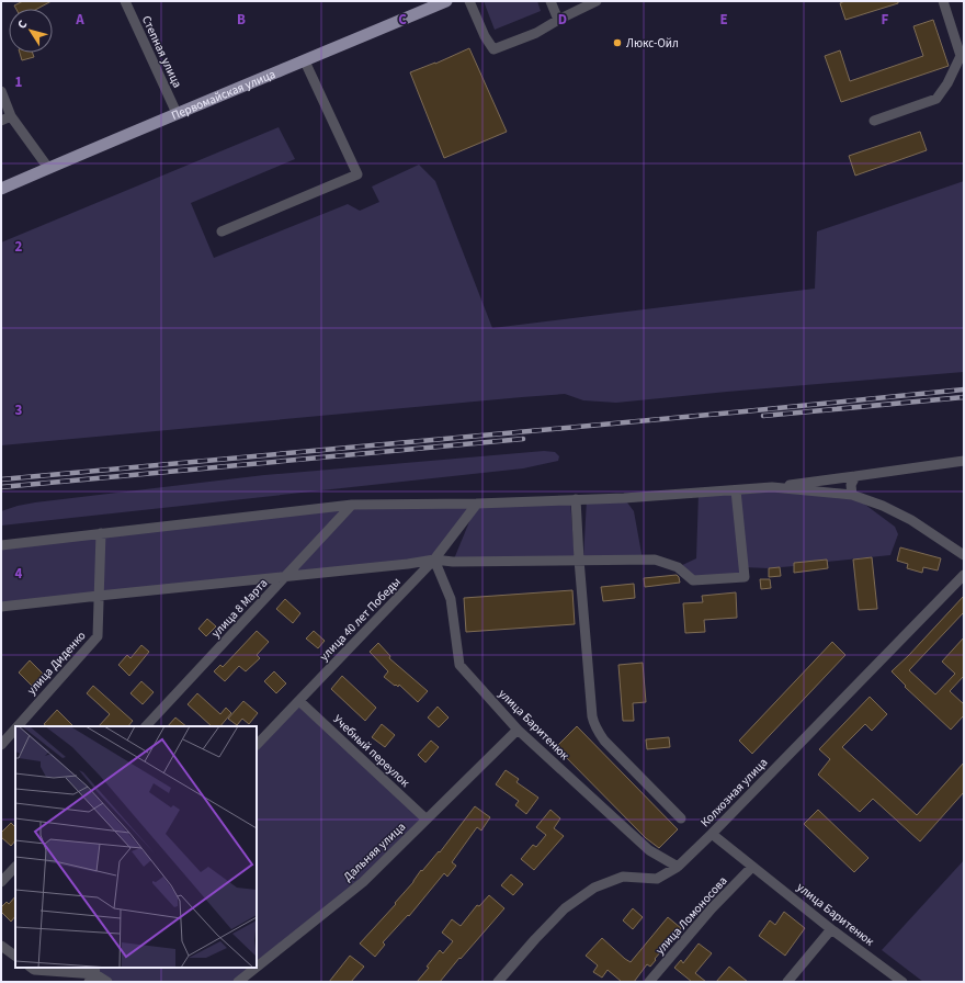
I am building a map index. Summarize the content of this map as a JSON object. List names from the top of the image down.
{
  "streets": {
    "main road": ["Первомайская улица"],
    "street": [
      "Степная улица",
      "улица 8 Марта",
      "улица 40 лет Победы",
      "улица Диденко",
      "улица Баритенюк",
      "Учебный переулок",
      "Колхозная улица",
      "Дальняя улица",
      "улица Ломоносова"
    ]
  },
  "crossings": [
    ["Степная улица", "Первомайская улица"],
    ["улица 40 лет Победы", "улица Баритенюк"],
    ["улица 40 лет Победы", "Учебный переулок"],
    ["улица Баритенюк", "Колхозная улица"],
    ["улица Баритенюк", "Дальняя улица"],
    ["улица Баритенюк", "улица Ломоносова"],
    ["Учебный переулок", "Дальняя улица"]
  ],
  "places": ["Люкс-Ойл"],
  "north": "top left",
  "grid": {
    "columns": [
      "A",
      "B",
      "C",
      "D",
      "E",
      "F"
    ],
    "rows": [
      "1",
      "2",
      "3",
      "4"
    ]
  }
}
